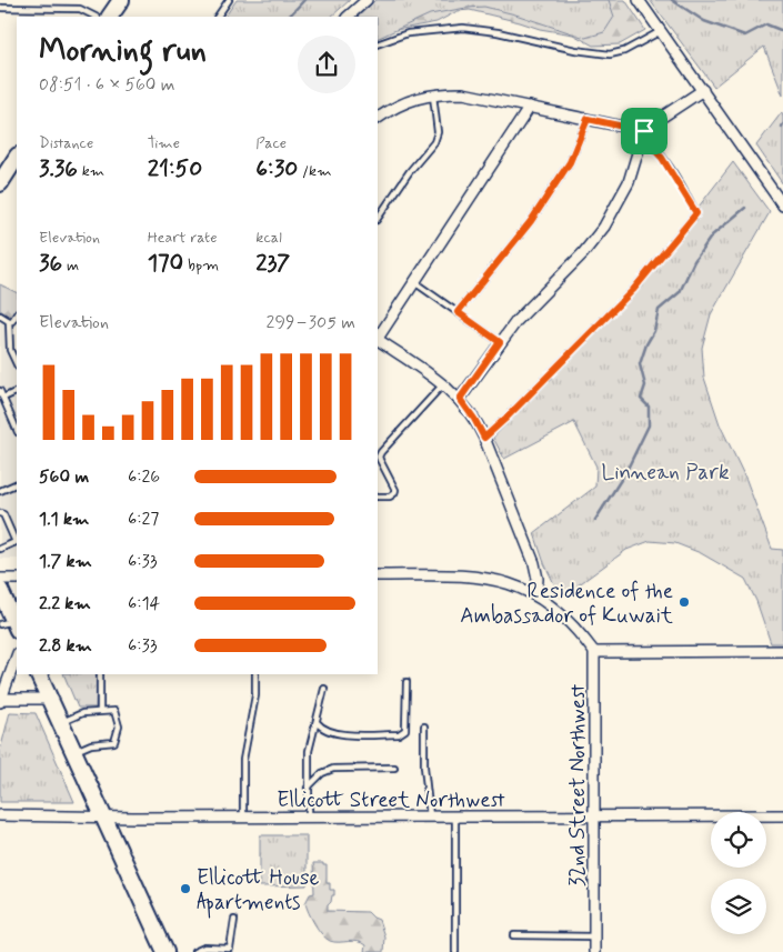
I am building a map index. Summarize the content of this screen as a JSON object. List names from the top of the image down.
{
  "streets": {
    "street": ["32nd Street Northwest", "Ellicott Street Northwest"]
  },
  "crossings": [
    ["32nd Street Northwest", "Ellicott Street Northwest"]
  ],
  "parks": ["Linnean Park"],
  "places": ["Residence of the Ambassador of Kuwait", "Ellicott House Apartments"],
  "page": {
    "heading": ["Morning run", "08:51 · 6 × 560 m"],
    "stats": [
      ["Distance", "3.36 km"],
      ["Time", "21:50"],
      ["Pace", "6:30 /km"],
      ["Elevation", "36 m"],
      ["Heart rate", "170 bpm"],
      ["kcal", "237"]
    ],
    "chart": ["Elevation", "299–305 m"],
    "list": [
      {
        "name": "560 m",
        "note": "6:26"
      },
      {
        "name": "1.1 km",
        "note": "6:27"
      },
      {
        "name": "1.7 km",
        "note": "6:33"
      },
      {
        "name": "2.2 km",
        "note": "6:14"
      },
      {
        "name": "2.8 km",
        "note": "6:33"
      }
    ]
  }
}
